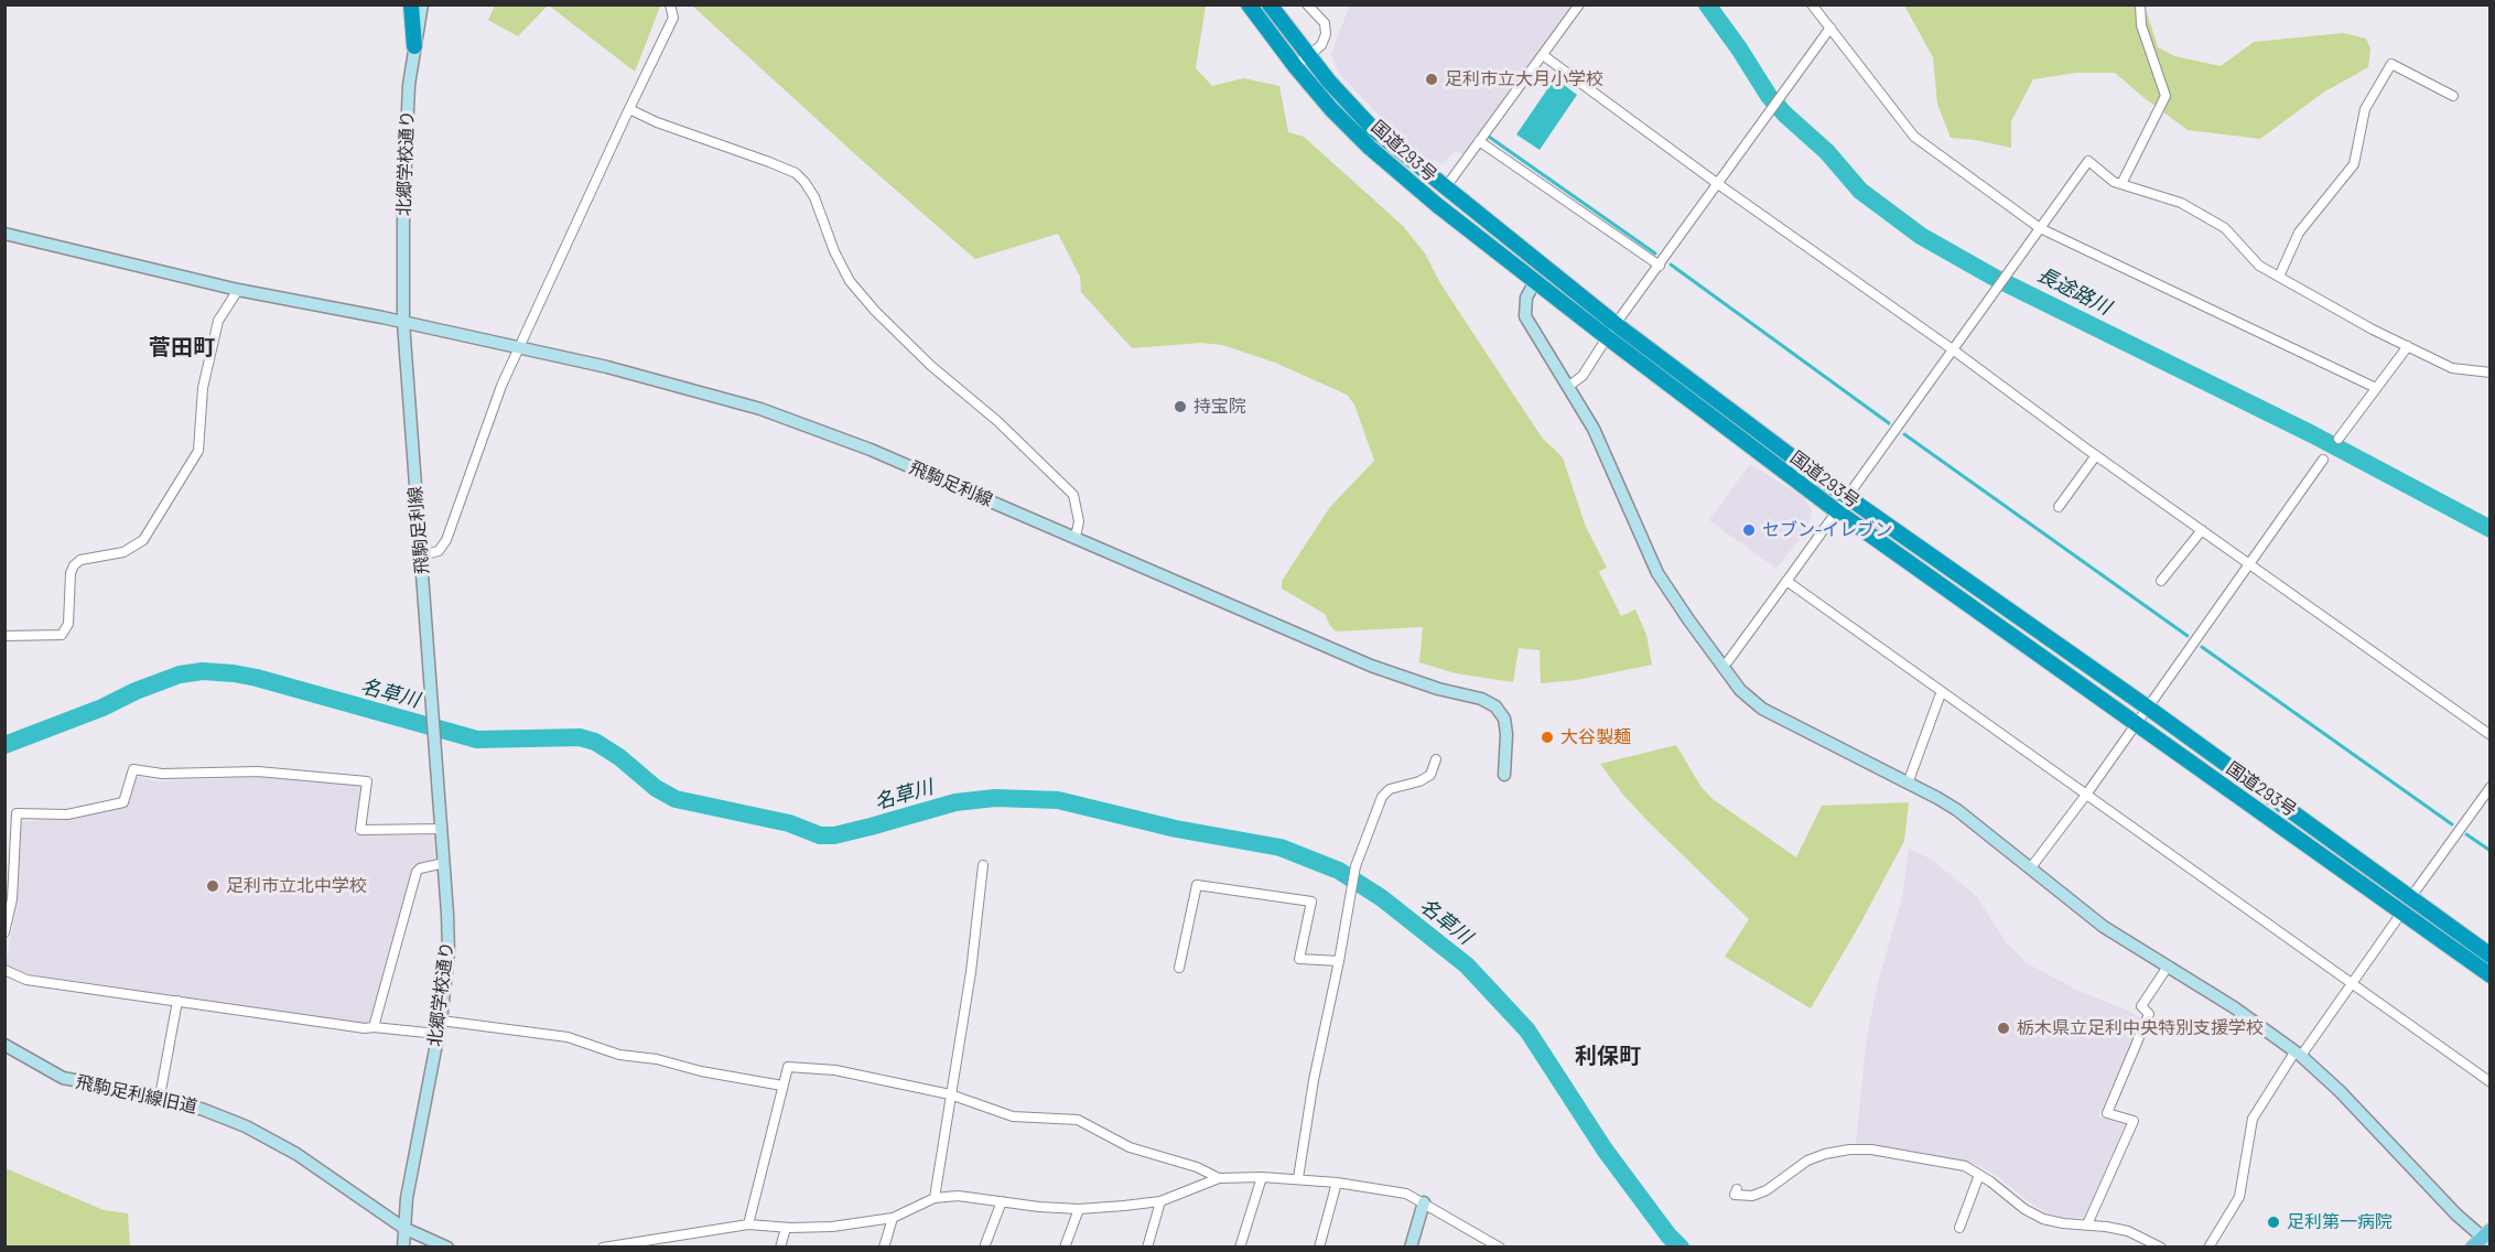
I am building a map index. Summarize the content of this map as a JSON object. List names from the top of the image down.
{
  "streets": {
    "highway": ["国道293号"],
    "main road": ["北郷学校通り", "飛駒足利線", "飛駒足利線旧道"]
  },
  "crossings": [
    ["北郷学校通り", "飛駒足利線"],
    ["北郷学校通り", "飛駒足利線旧道"]
  ],
  "districts": ["菅田町", "利保町"],
  "water": ["長途路川", "名草川"],
  "places": [
    "足利市立大月小学校",
    "持宝院",
    "セブン-イレブン",
    "大谷製麺",
    "足利市立北中学校",
    "栃木県立足利中央特別支援学校",
    "足利第一病院"
  ]
}
